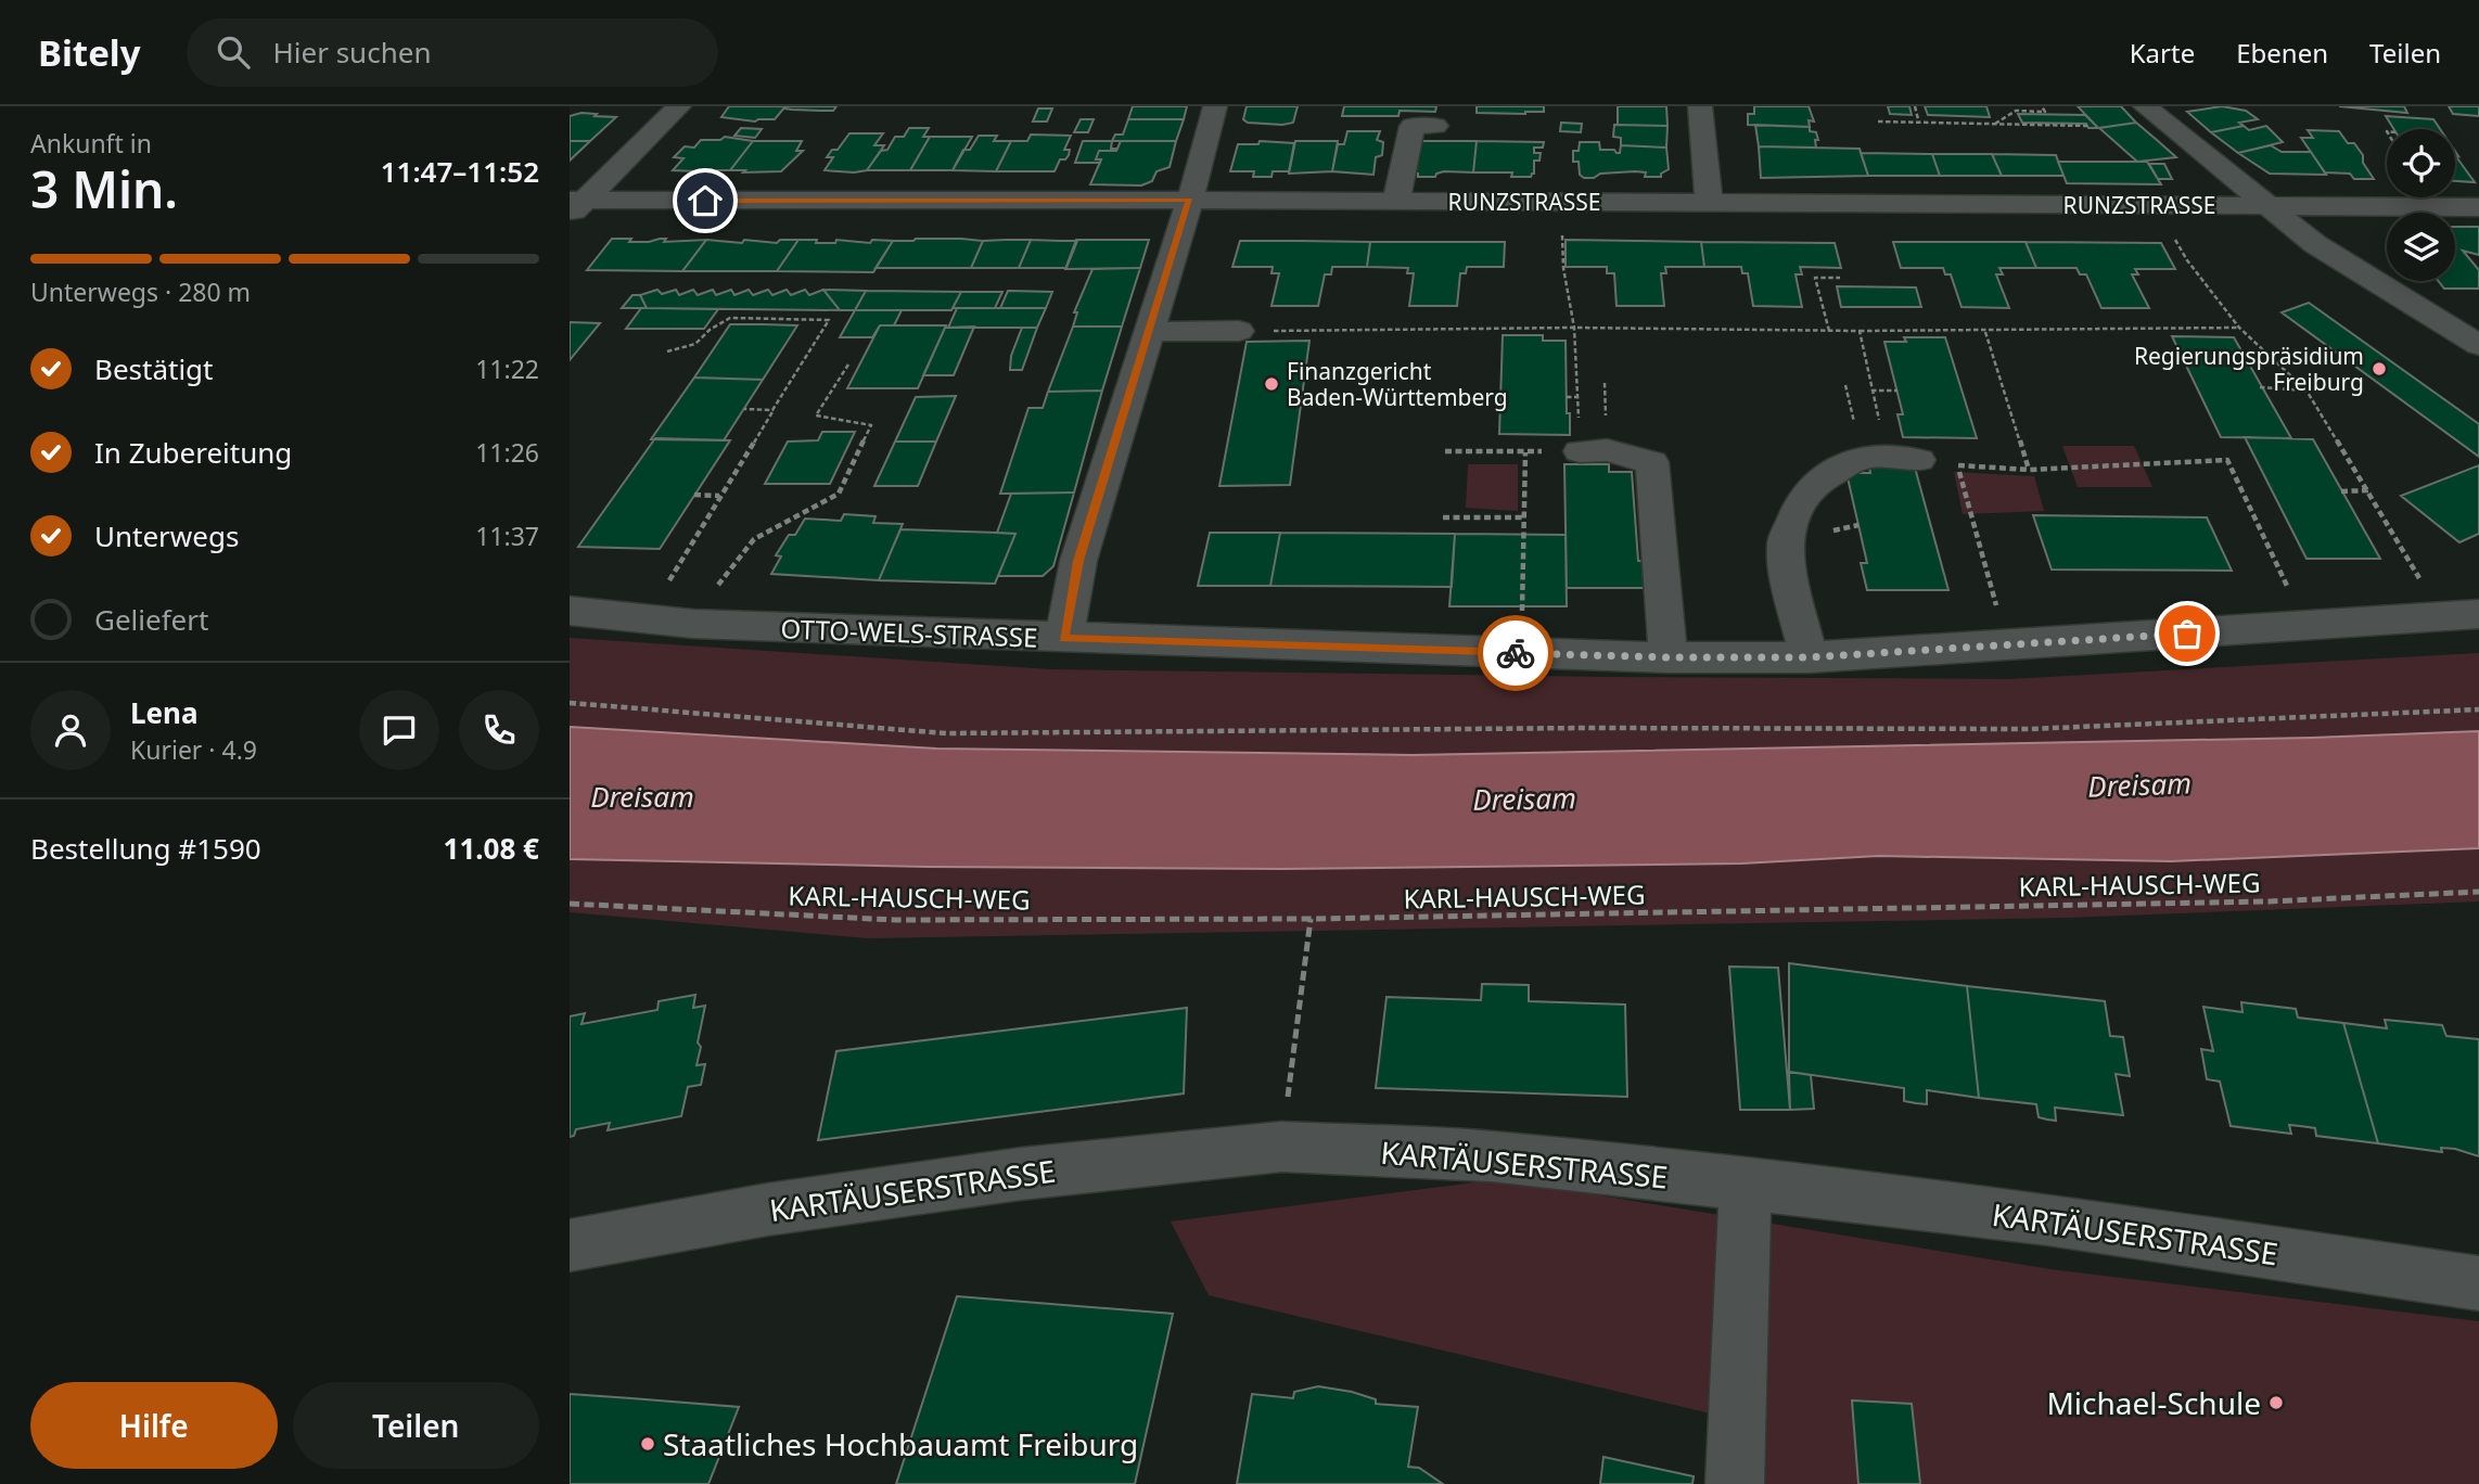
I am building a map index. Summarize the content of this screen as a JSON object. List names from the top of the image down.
{
  "streets": {
    "street": ["RUNZSTRASSE", "OTTO-WELS-STRASSE", "KARTÄUSERSTRASSE"],
    "path": ["KARL-HAUSCH-WEG"]
  },
  "water": ["Dreisam"],
  "places": [
    "Regierungspräsidium Freiburg",
    "Finanzgericht Baden-Württemberg",
    "Michael-Schule",
    "Staatliches Hochbauamt Freiburg"
  ],
  "page": {
    "header": "Bitely",
    "search": "Hier suchen",
    "nav": ["Karte", "Ebenen", "Teilen"],
    "heading": ["3 Min.", "Ankunft in", "11:47–11:52"],
    "panel": [
      "Lena",
      "Kurier · 4.9",
      "Bestellung #1590",
      "11.08 €"
    ],
    "bar": "Unterwegs · 280 m",
    "list": [
      ["Bestätigt", "11:22"],
      ["In Zubereitung", "11:26"],
      ["Unterwegs", "11:37"],
      "Geliefert"
    ],
    "buttons": ["Hilfe", "Teilen"]
  }
}
